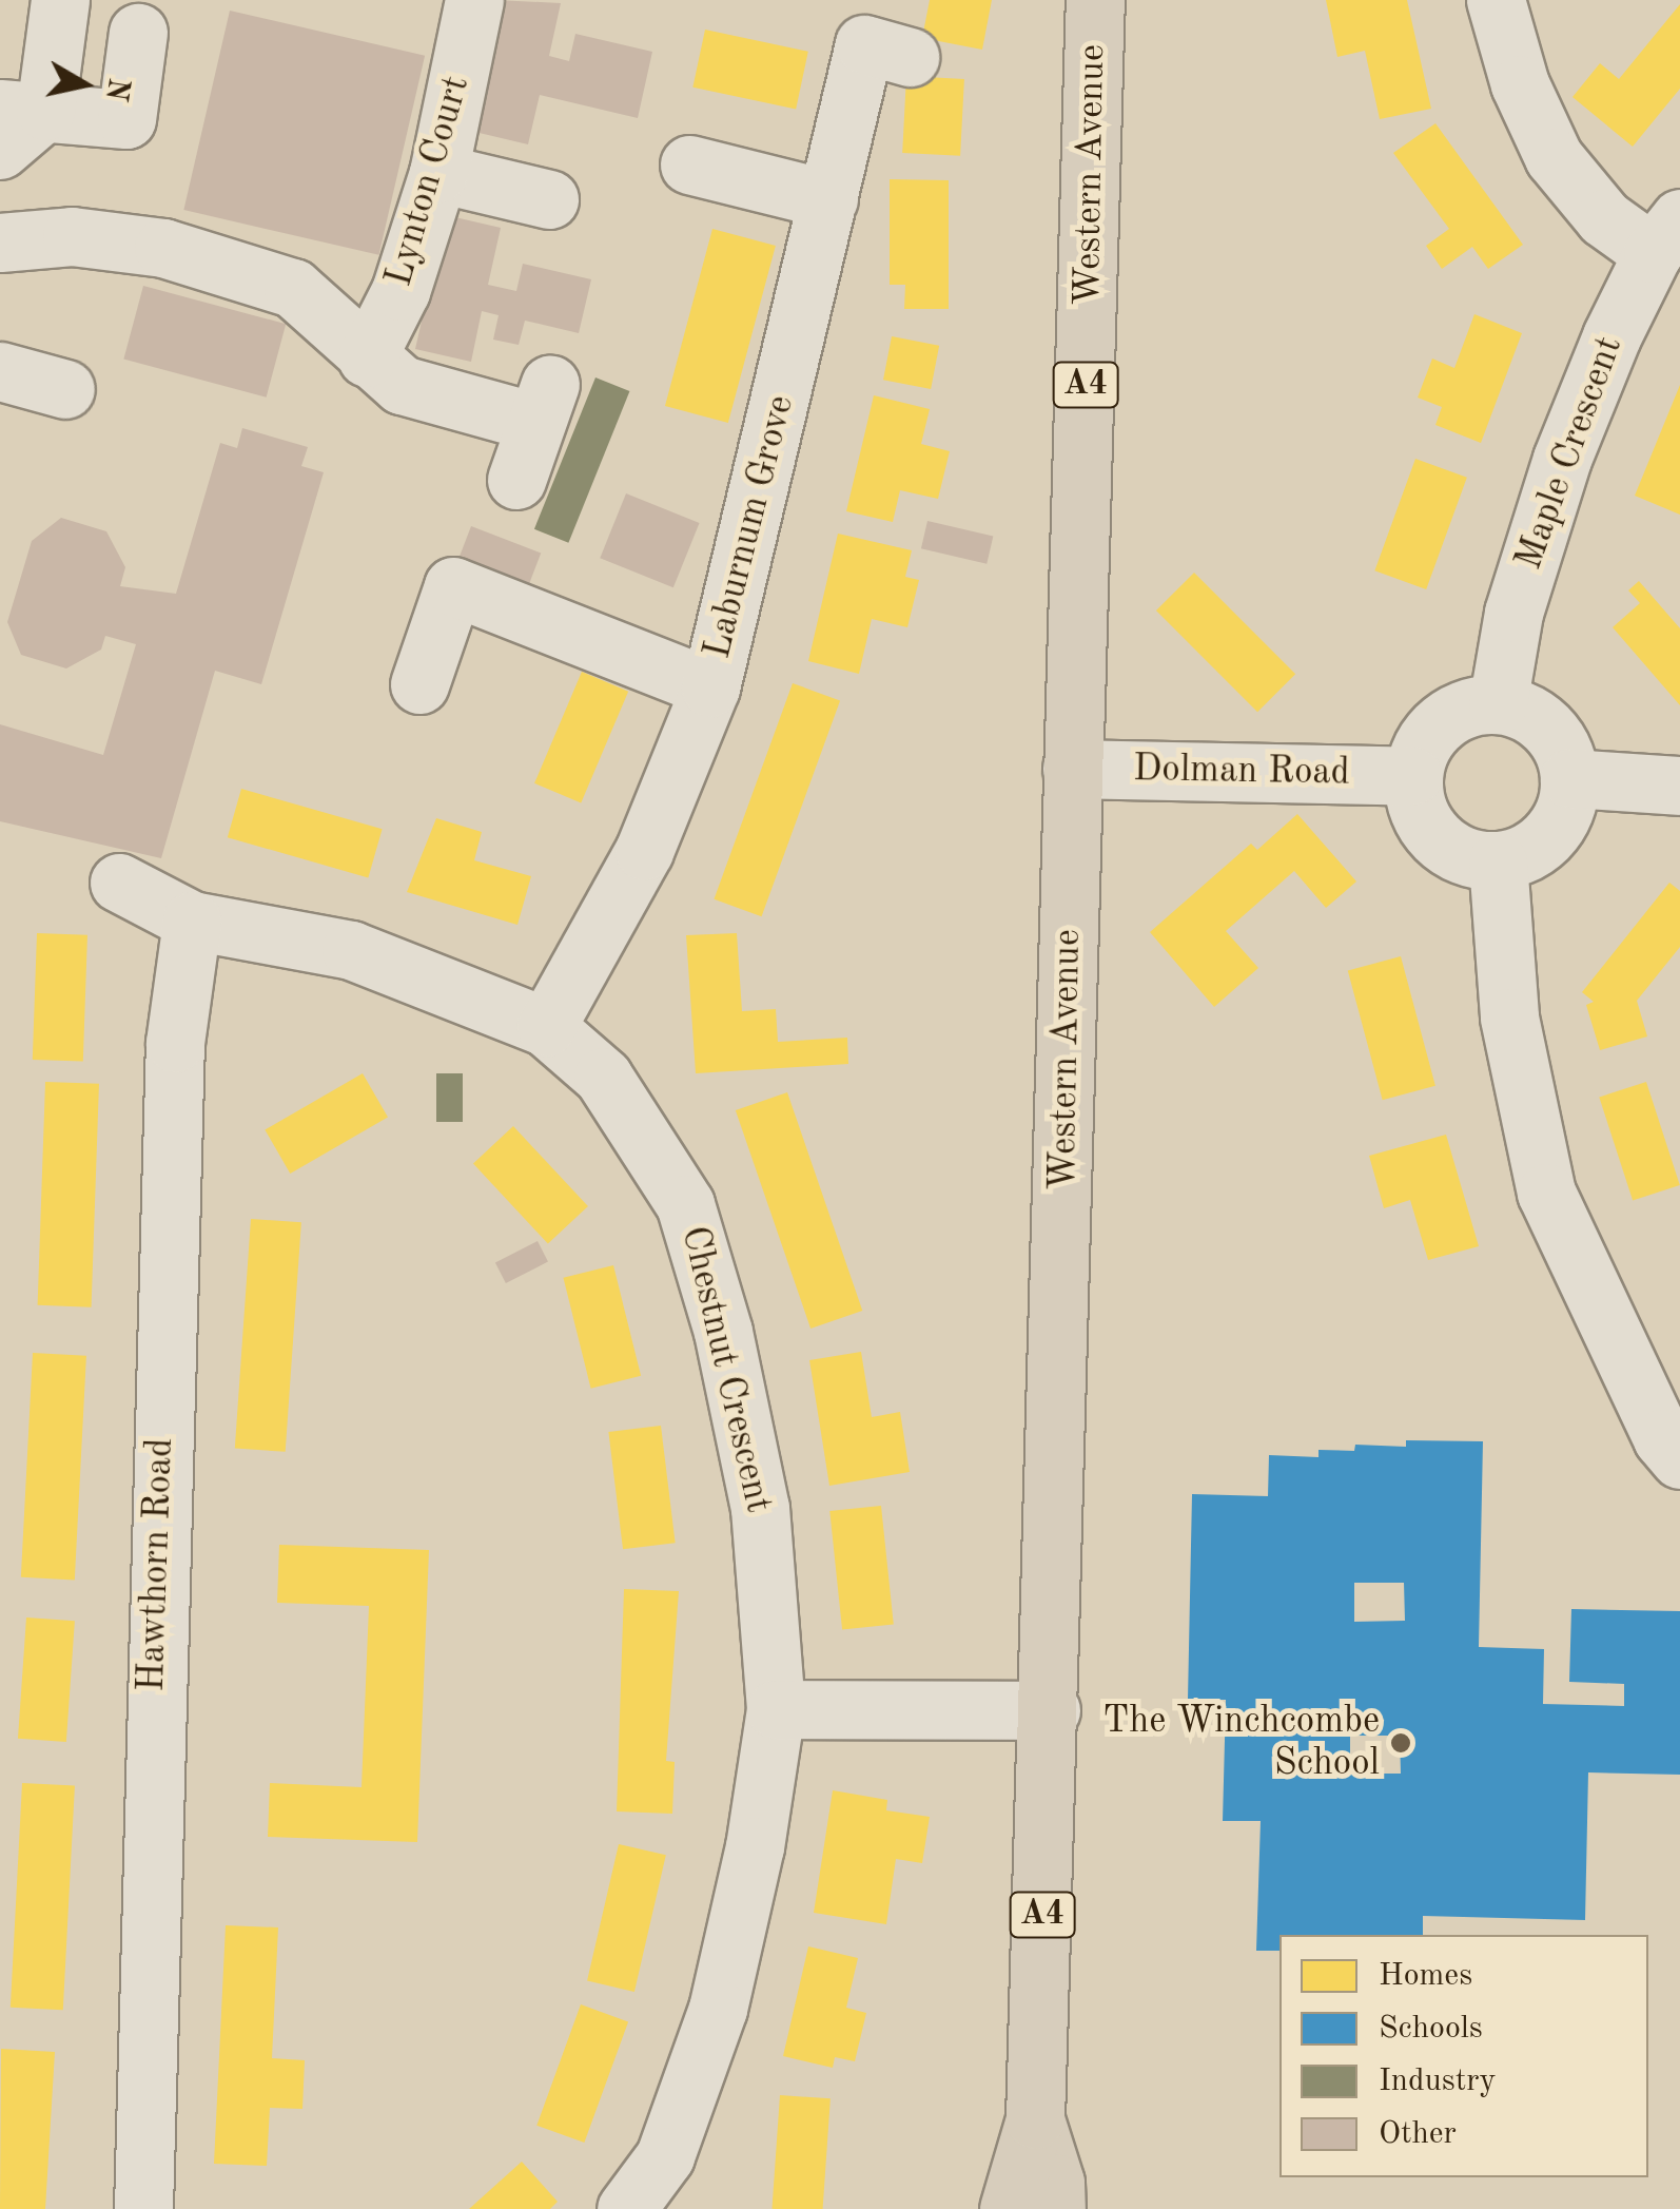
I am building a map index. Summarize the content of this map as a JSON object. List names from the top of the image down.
{
  "streets": {
    "main road": ["Western Avenue", "A4"],
    "street": [
      "Lynton Court",
      "Maple Crescent",
      "Laburnum Grove",
      "Dolman Road",
      "Chestnut Crescent",
      "Hawthorn Road"
    ]
  },
  "crossings": [
    ["Western Avenue", "Dolman Road"],
    ["Maple Crescent", "Dolman Road"],
    ["Laburnum Grove", "Chestnut Crescent"],
    ["Chestnut Crescent", "Hawthorn Road"]
  ],
  "places": ["The Winchcombe School"],
  "legend": [
    "Homes",
    "Schools",
    "Industry",
    "Other"
  ],
  "north": "right"
}
